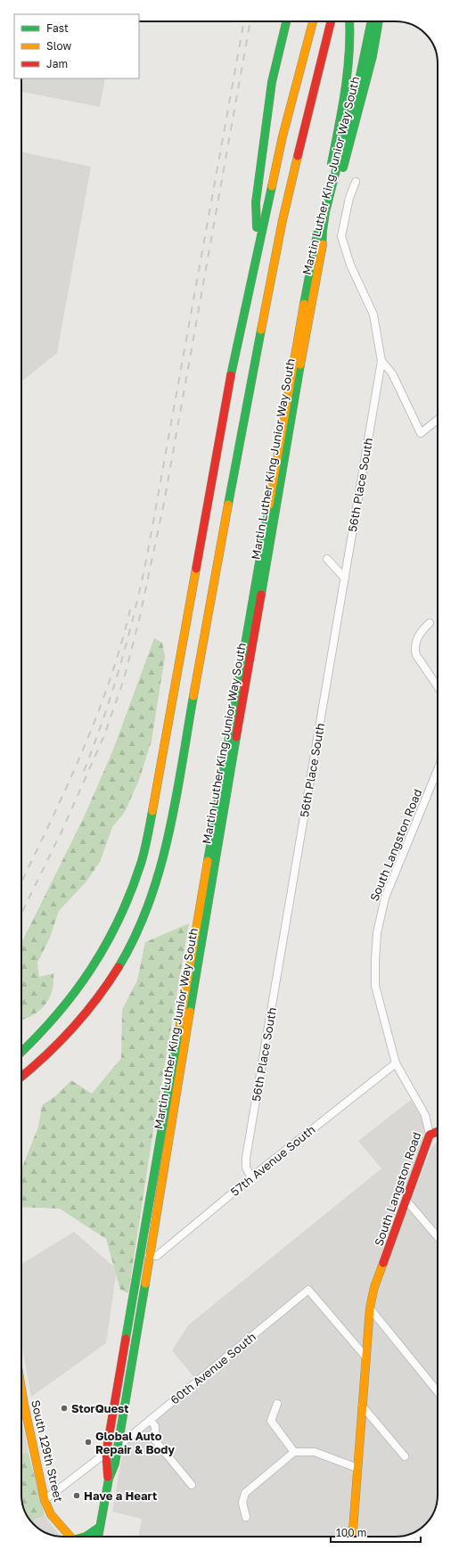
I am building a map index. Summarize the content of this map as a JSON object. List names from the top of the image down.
{
  "streets": {
    "main road": ["Martin Luther King Junior Way South", "South Langston Road", "South 129th Street"],
    "street": ["56th Place South", "57th Avenue South", "60th Avenue South"]
  },
  "crossings": [
    ["Martin Luther King Junior Way South", "57th Avenue South"],
    ["Martin Luther King Junior Way South", "60th Avenue South"],
    ["56th Place South", "57th Avenue South"],
    ["South Langston Road", "57th Avenue South"],
    ["South Langston Road", "60th Avenue South"]
  ],
  "places": ["StorQuest", "Global Auto Repair & Body", "Have a Heart"],
  "legend": ["Fast", "Slow", "Jam"],
  "scale_bar": "100 m"
}
